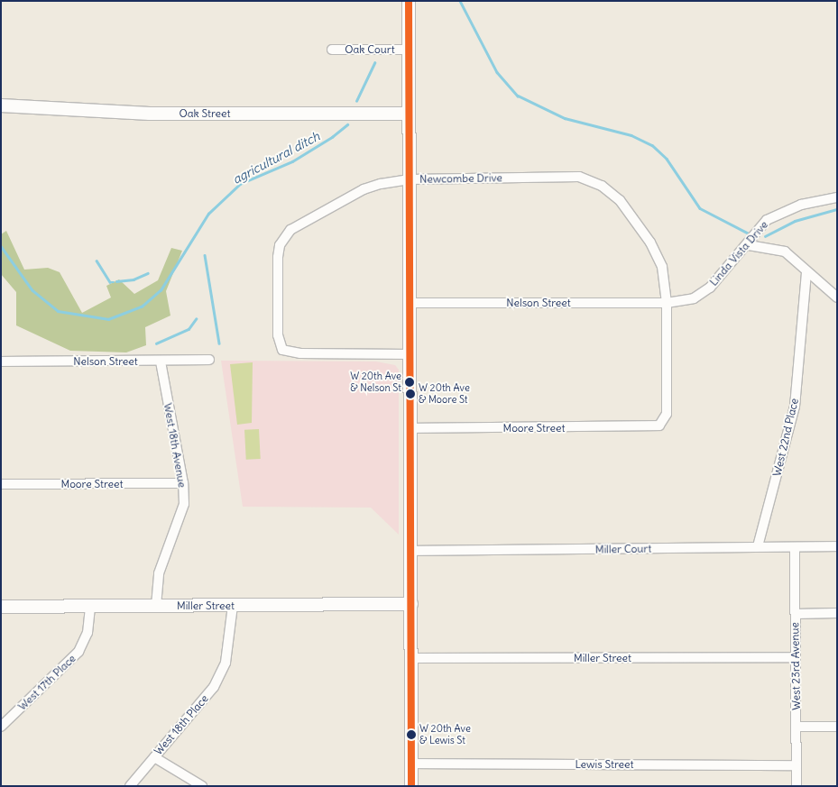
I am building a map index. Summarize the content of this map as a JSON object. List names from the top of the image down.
{
  "streets": {
    "street": [
      "Oak Court",
      "Oak Street",
      "Newcombe Drive",
      "Linda Vista Drive",
      "Nelson Street",
      "Moore Street",
      "West 22nd Place",
      "West 18th Avenue",
      "Miller Court",
      "Miller Street",
      "West 23rd Avenue",
      "West 17th Place",
      "West 18th Place",
      "Lewis Street"
    ]
  },
  "crossings": [
    ["Newcombe Drive", "Linda Vista Drive"],
    ["Newcombe Drive", "Nelson Street"],
    ["Newcombe Drive", "Moore Street"],
    ["Linda Vista Drive", "Nelson Street"],
    ["Nelson Street", "West 18th Avenue"],
    ["Moore Street", "West 18th Avenue"],
    ["West 22nd Place", "Miller Court"],
    ["West 18th Avenue", "Miller Street"],
    ["Miller Court", "West 23rd Avenue"],
    ["Miller Street", "West 23rd Avenue"],
    ["Miller Street", "West 17th Place"],
    ["Miller Street", "West 18th Place"],
    ["West 23rd Avenue", "Lewis Street"]
  ],
  "water": ["agricultural ditch"],
  "places": ["W 20th Ave & Nelson St", "W 20th Ave & Moore St", "W 20th Ave & Lewis St"]
}
